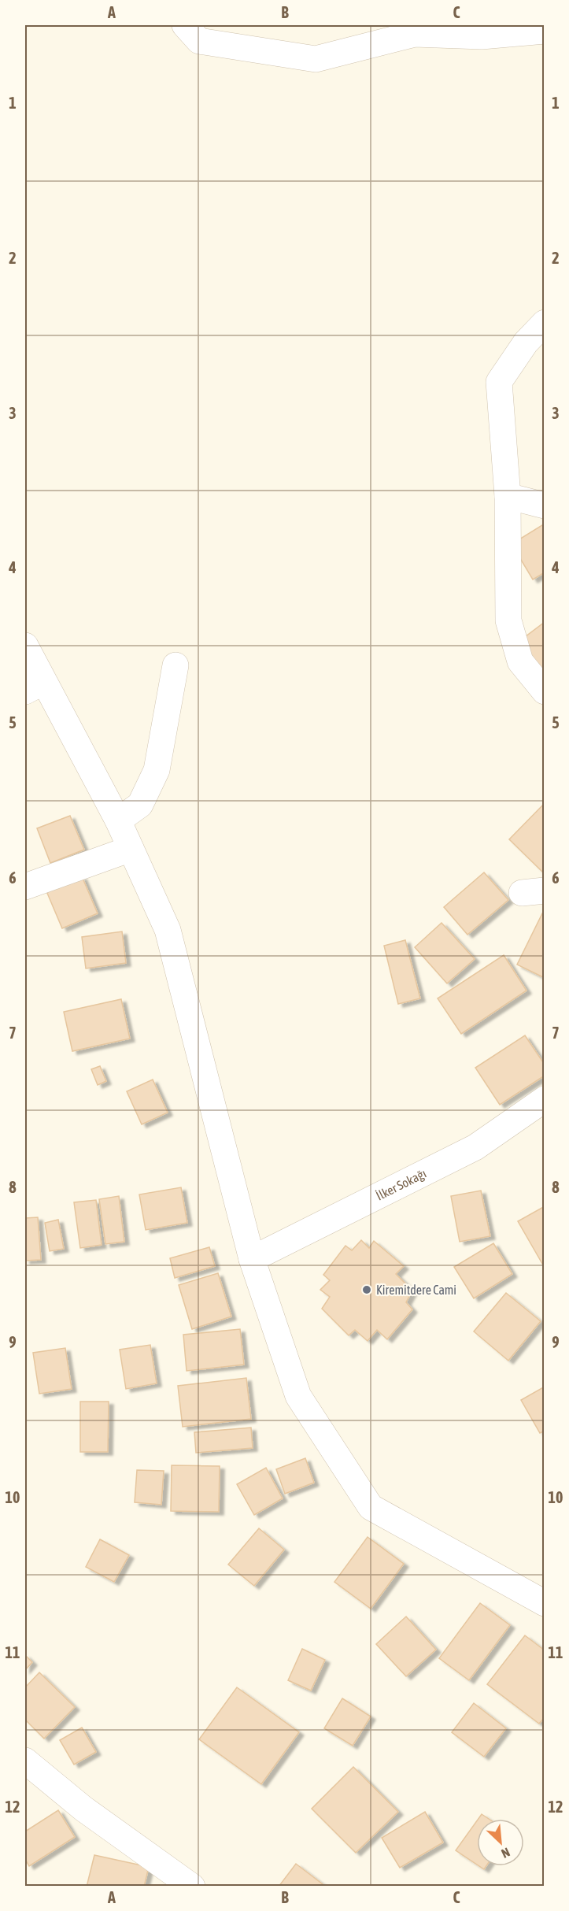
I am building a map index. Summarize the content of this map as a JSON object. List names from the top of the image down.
{
  "streets": {
    "street": ["İlker Sokağı"]
  },
  "places": ["Kiremitdere Cami"],
  "north": "bottom right",
  "grid": {
    "columns": ["A", "B", "C"],
    "rows": [
      "1",
      "2",
      "3",
      "4",
      "5",
      "6",
      "7",
      "8",
      "9",
      "10",
      "11",
      "12"
    ]
  }
}
